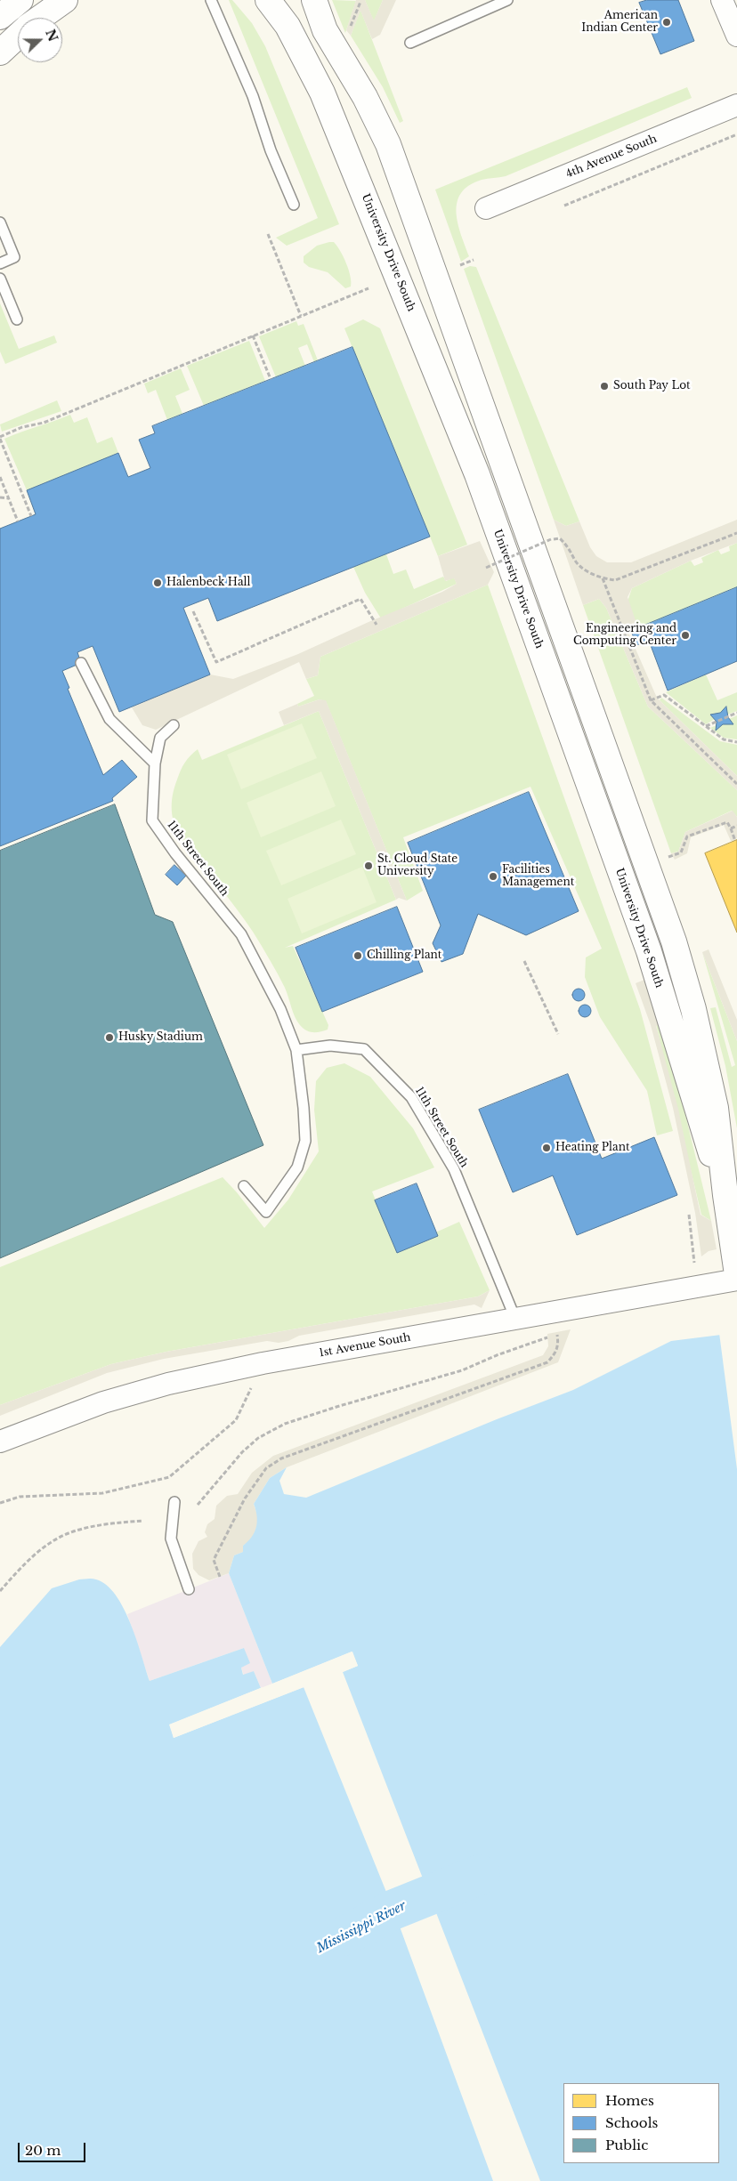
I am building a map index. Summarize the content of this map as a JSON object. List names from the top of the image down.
{
  "streets": {
    "street": ["4th Avenue South", "University Drive South", "1st Avenue South"],
    "lane": ["11th Street South"]
  },
  "crossings": [
    ["11th Street South", "1st Avenue South"]
  ],
  "water": ["Mississippi River"],
  "places": [
    "American Indian Center",
    "South Pay Lot",
    "Halenbeck Hall",
    "Engineering and Computing Center",
    "St. Cloud State University",
    "Facilities Management",
    "Chilling Plant",
    "Husky Stadium",
    "Heating Plant"
  ],
  "legend": ["Homes", "Schools", "Public"],
  "scale_bar": "20 m",
  "north": "right"
}
